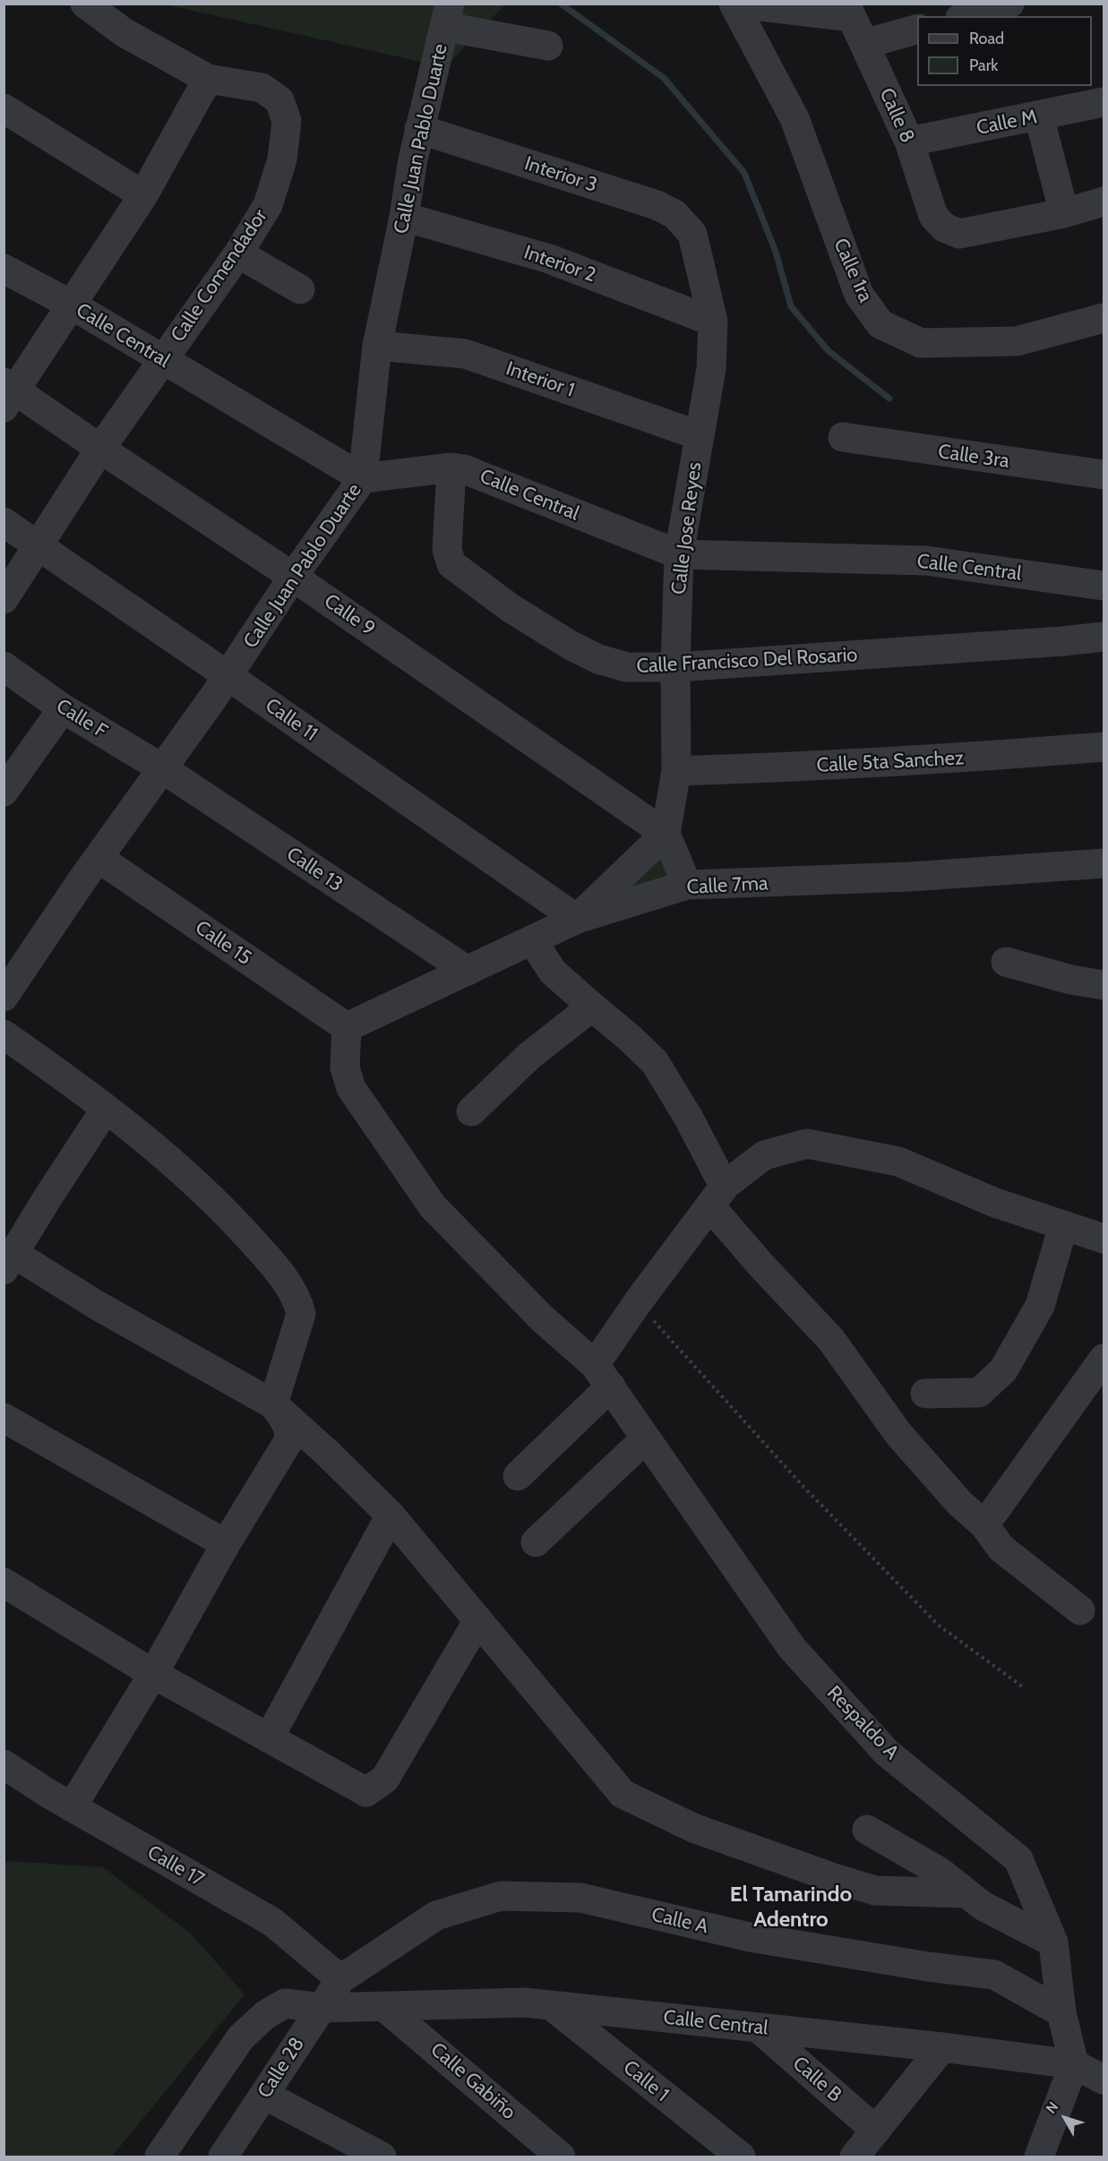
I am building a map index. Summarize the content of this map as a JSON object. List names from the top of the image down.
{
  "streets": {
    "street": [
      "Calle 8",
      "Calle M",
      "Calle Juan Pablo Duarte",
      "Interior 3",
      "Interior 2",
      "Calle 1ra",
      "Calle Comendador",
      "Calle Central",
      "Interior 1",
      "Calle 3ra",
      "Calle Jose Reyes",
      "Calle 9",
      "Calle Francisco Del Rosario",
      "Calle F",
      "Calle 11",
      "Calle 5ta Sanchez",
      "Calle 13",
      "Calle 7ma",
      "Calle 15",
      "Respaldo A",
      "Calle 17",
      "Calle A",
      "Calle 28",
      "Calle B",
      "Calle Gabiño",
      "Calle 1"
    ]
  },
  "crossings": [
    ["Calle 8", "Calle M"],
    ["Calle Juan Pablo Duarte", "Interior 3"],
    ["Calle Juan Pablo Duarte", "Interior 2"],
    ["Calle Juan Pablo Duarte", "Calle Central"],
    ["Calle Juan Pablo Duarte", "Interior 1"],
    ["Calle Juan Pablo Duarte", "Calle 9"],
    ["Calle Juan Pablo Duarte", "Calle F"],
    ["Calle Juan Pablo Duarte", "Calle 11"],
    ["Calle Juan Pablo Duarte", "Calle 13"],
    ["Calle Juan Pablo Duarte", "Calle 15"],
    ["Interior 3", "Calle Jose Reyes"],
    ["Interior 2", "Calle Jose Reyes"],
    ["Calle Comendador", "Calle Central"],
    ["Calle Comendador", "Calle 9"],
    ["Calle Comendador", "Calle 11"],
    ["Calle Central", "Calle Jose Reyes"],
    ["Calle Central", "Calle Francisco Del Rosario"],
    ["Calle Central", "Respaldo A"],
    ["Calle Central", "Calle 28"],
    ["Calle Central", "Calle B"],
    ["Calle Central", "Calle Gabiño"],
    ["Calle Central", "Calle 1"],
    ["Interior 1", "Calle Jose Reyes"],
    ["Calle Jose Reyes", "Calle 9"],
    ["Calle Jose Reyes", "Calle Francisco Del Rosario"],
    ["Calle Jose Reyes", "Calle 5ta Sanchez"],
    ["Calle F", "Calle 13"],
    ["Calle 11", "Calle 7ma"],
    ["Calle 13", "Calle 7ma"],
    ["Calle 7ma", "Calle 15"],
    ["Calle 7ma", "Respaldo A"],
    ["Calle 15", "Respaldo A"],
    ["Respaldo A", "Calle A"],
    ["Calle 17", "Calle A"],
    ["Calle 17", "Calle 28"],
    ["Calle A", "Calle 28"]
  ],
  "districts": ["El Tamarindo Adentro"],
  "legend": ["Road", "Park"],
  "north": "top left"
}
